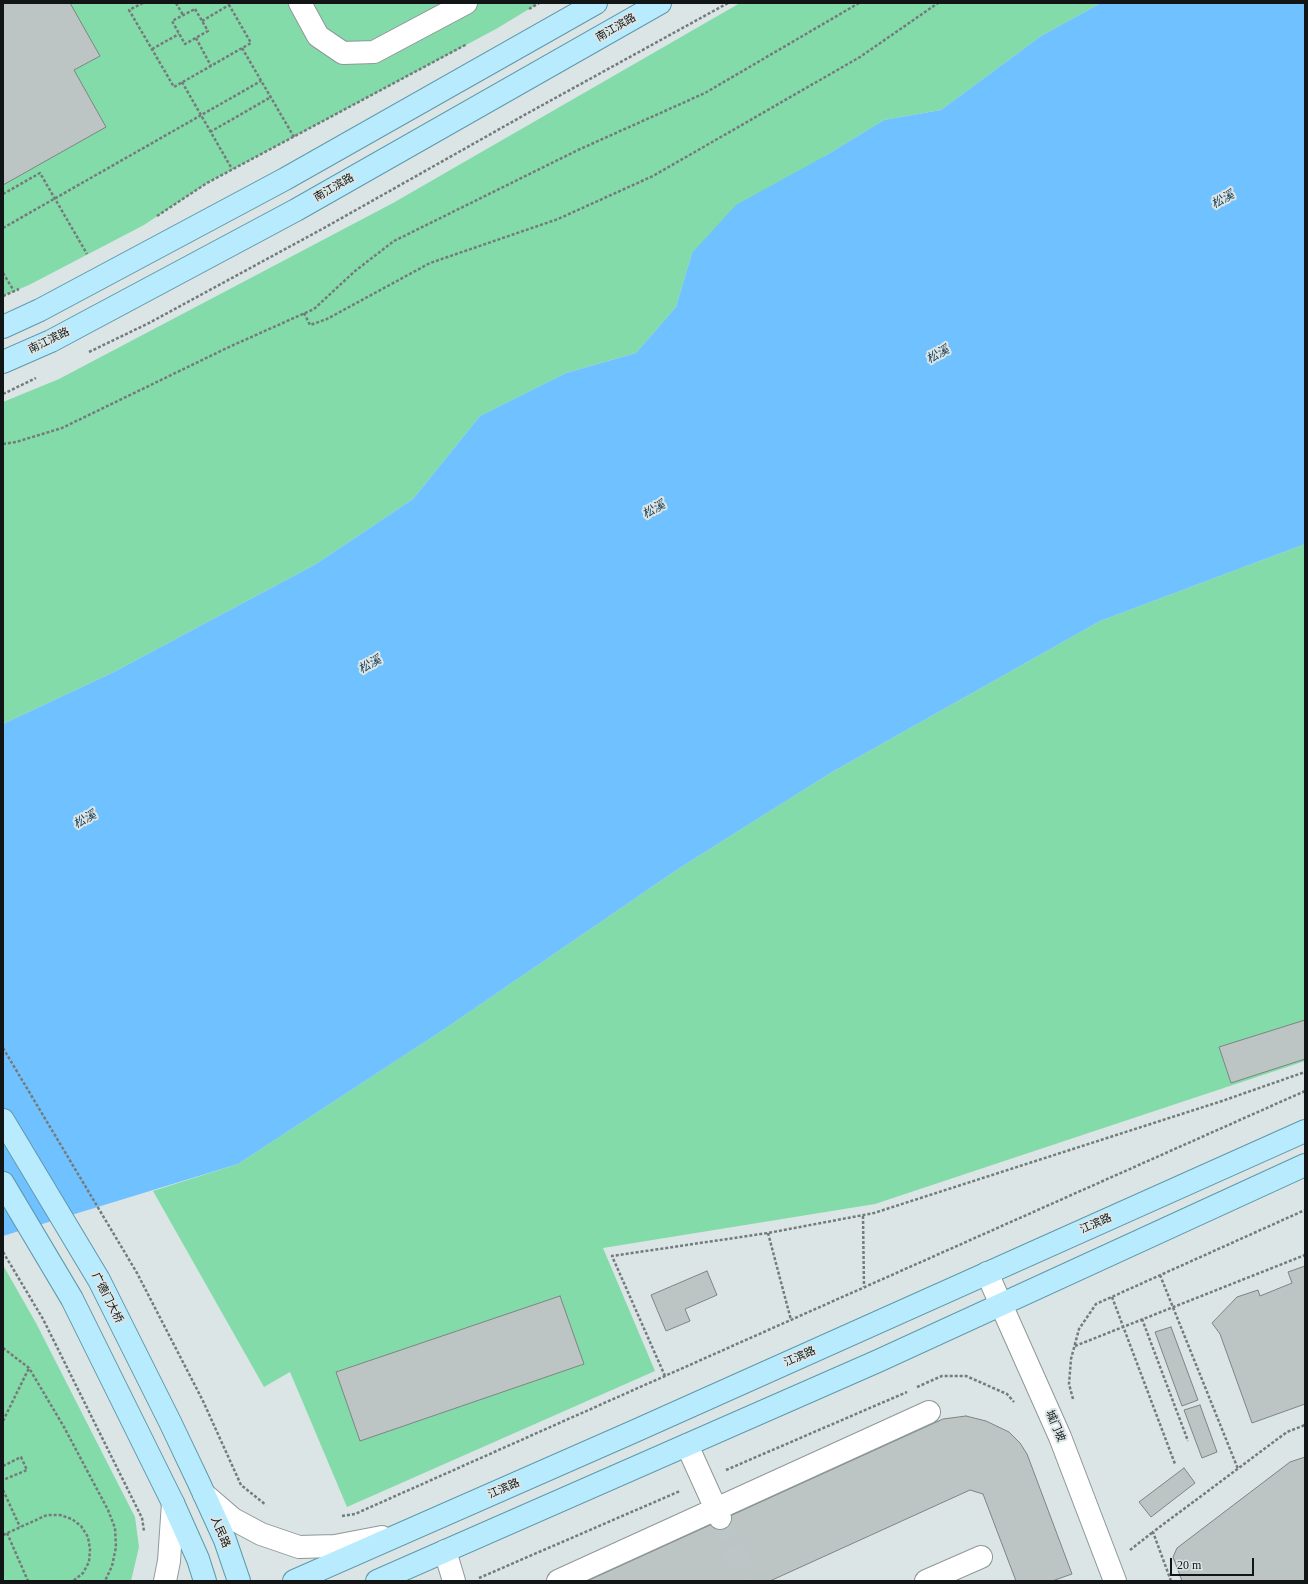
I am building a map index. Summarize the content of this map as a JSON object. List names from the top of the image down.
{
  "streets": {
    "main road": [
      "南江滨路",
      "江滨路",
      "广德门大桥",
      "人民路"
    ],
    "street": ["城门坡"]
  },
  "crossings": [
    ["江滨路", "城门坡"],
    ["广德门大桥", "人民路"]
  ],
  "water": ["松溪"],
  "scale_bar": "20 m"
}
